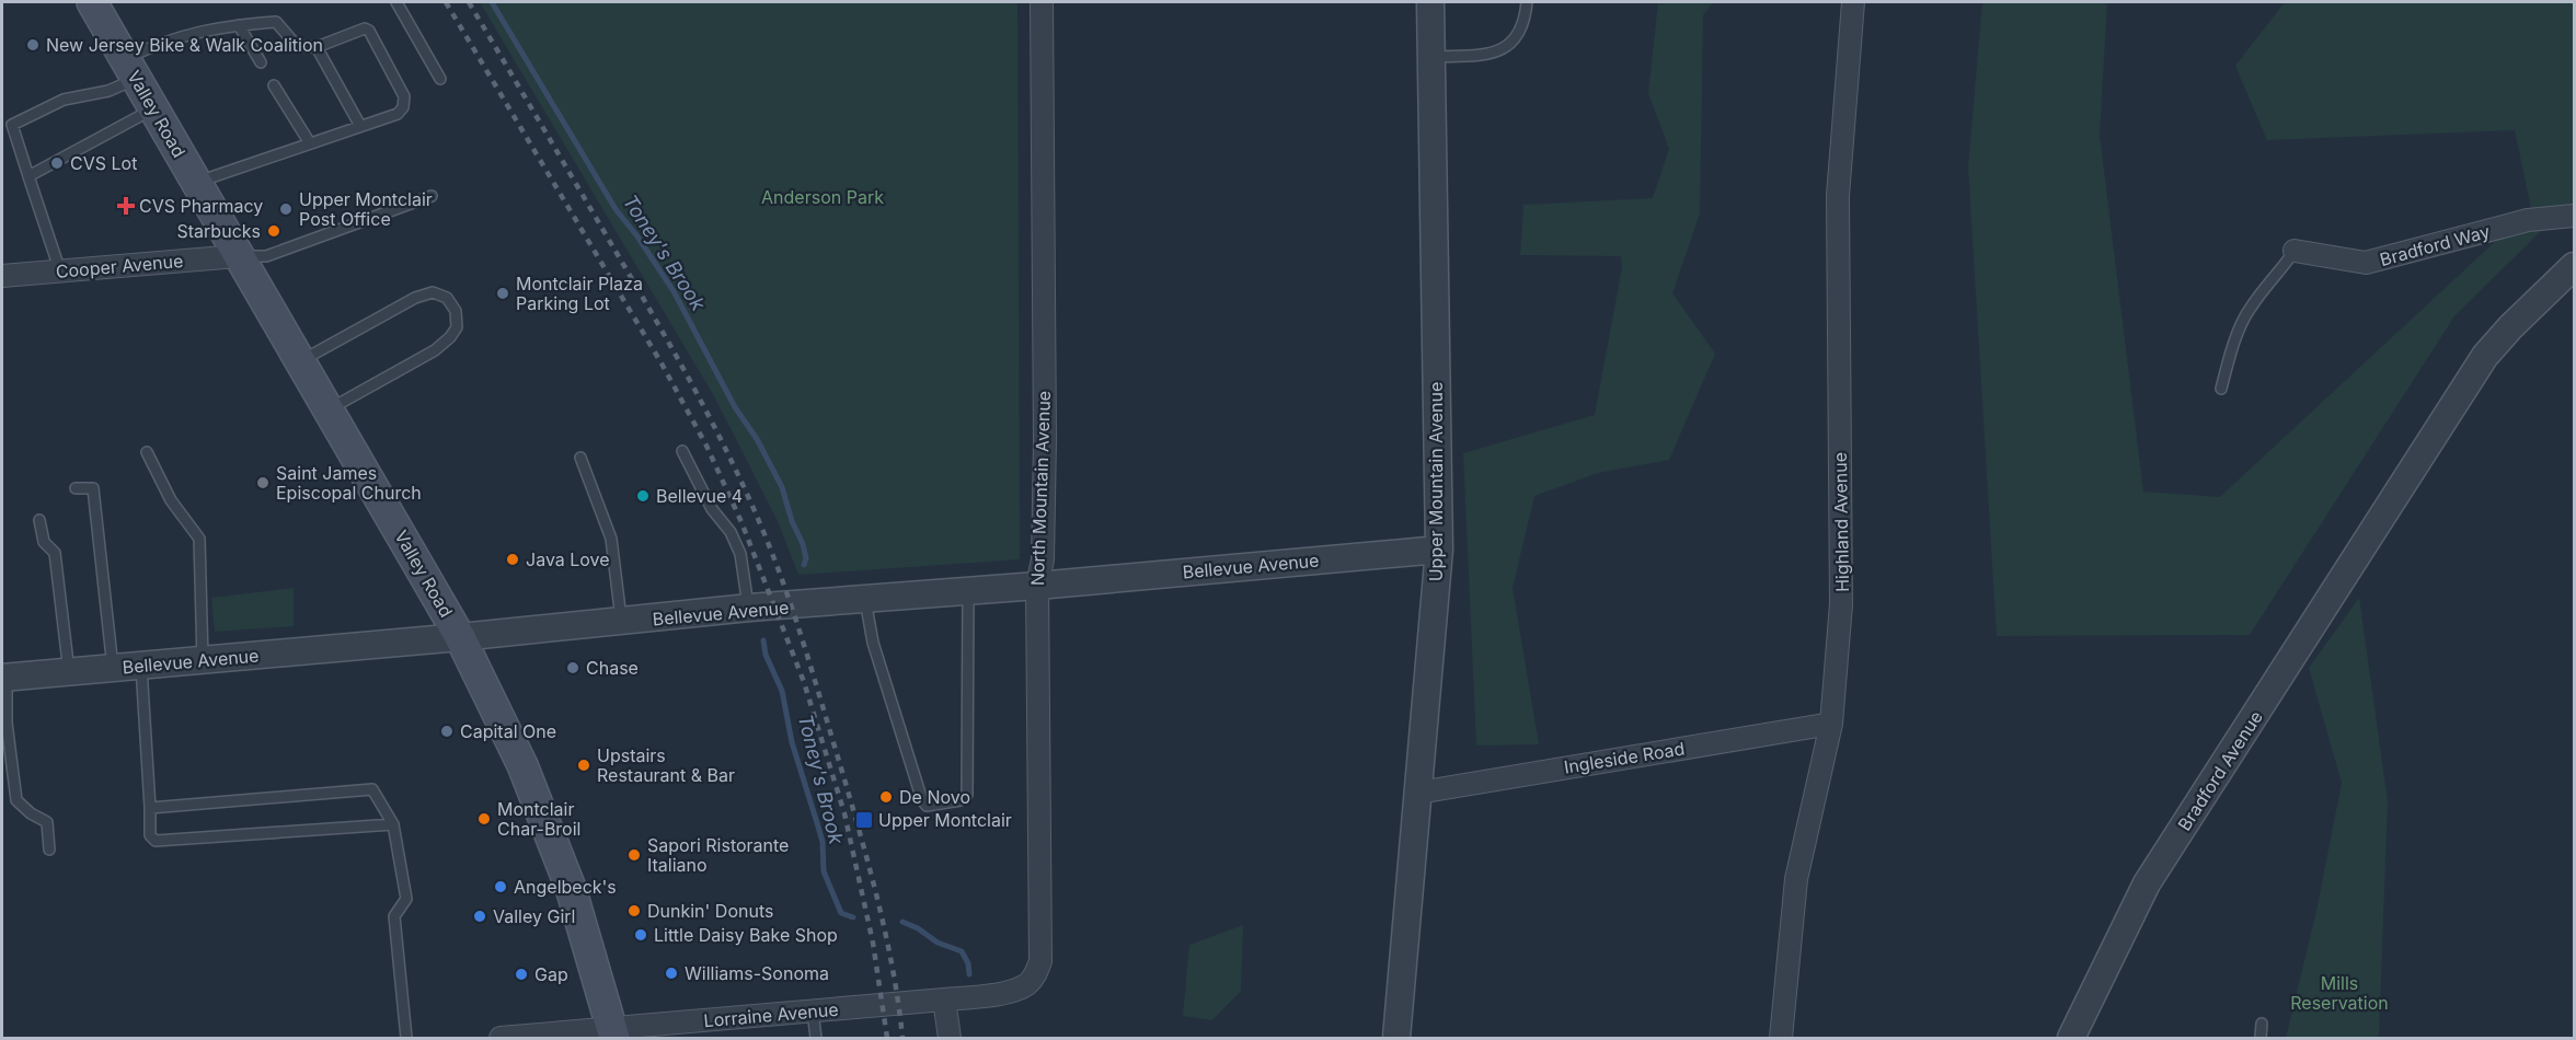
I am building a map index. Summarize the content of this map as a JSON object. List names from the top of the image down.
{
  "streets": {
    "main road": ["Valley Road"],
    "street": [
      "Bradford Way",
      "Cooper Avenue",
      "Upper Mountain Avenue",
      "North Mountain Avenue",
      "Highland Avenue",
      "Bellevue Avenue",
      "Ingleside Road",
      "Bradford Avenue",
      "Lorraine Avenue"
    ]
  },
  "crossings": [
    ["Valley Road", "Cooper Avenue"],
    ["Valley Road", "Bellevue Avenue"],
    ["Valley Road", "Lorraine Avenue"],
    ["Upper Mountain Avenue", "Bellevue Avenue"],
    ["Upper Mountain Avenue", "Ingleside Road"],
    ["North Mountain Avenue", "Bellevue Avenue"],
    ["North Mountain Avenue", "Lorraine Avenue"],
    ["Highland Avenue", "Ingleside Road"]
  ],
  "water": ["Toney's Brook"],
  "parks": ["Anderson Park", "Mills Reservation"],
  "places": {
    "other": [
      "New Jersey Bike & Walk Coalition",
      "CVS Lot",
      "Upper Montclair Post Office",
      "Starbucks",
      "Montclair Plaza Parking Lot",
      "Saint James Episcopal Church",
      "Bellevue 4",
      "Java Love",
      "Chase",
      "Capital One",
      "Upstairs Restaurant & Bar",
      "De Novo",
      "Montclair Char-Broil",
      "Sapori Ristorante Italiano",
      "Angelbeck's",
      "Dunkin' Donuts",
      "Valley Girl",
      "Little Daisy Bake Shop",
      "Williams-Sonoma",
      "Gap"
    ],
    "health": ["CVS Pharmacy"],
    "transit": ["Upper Montclair"]
  }
}
